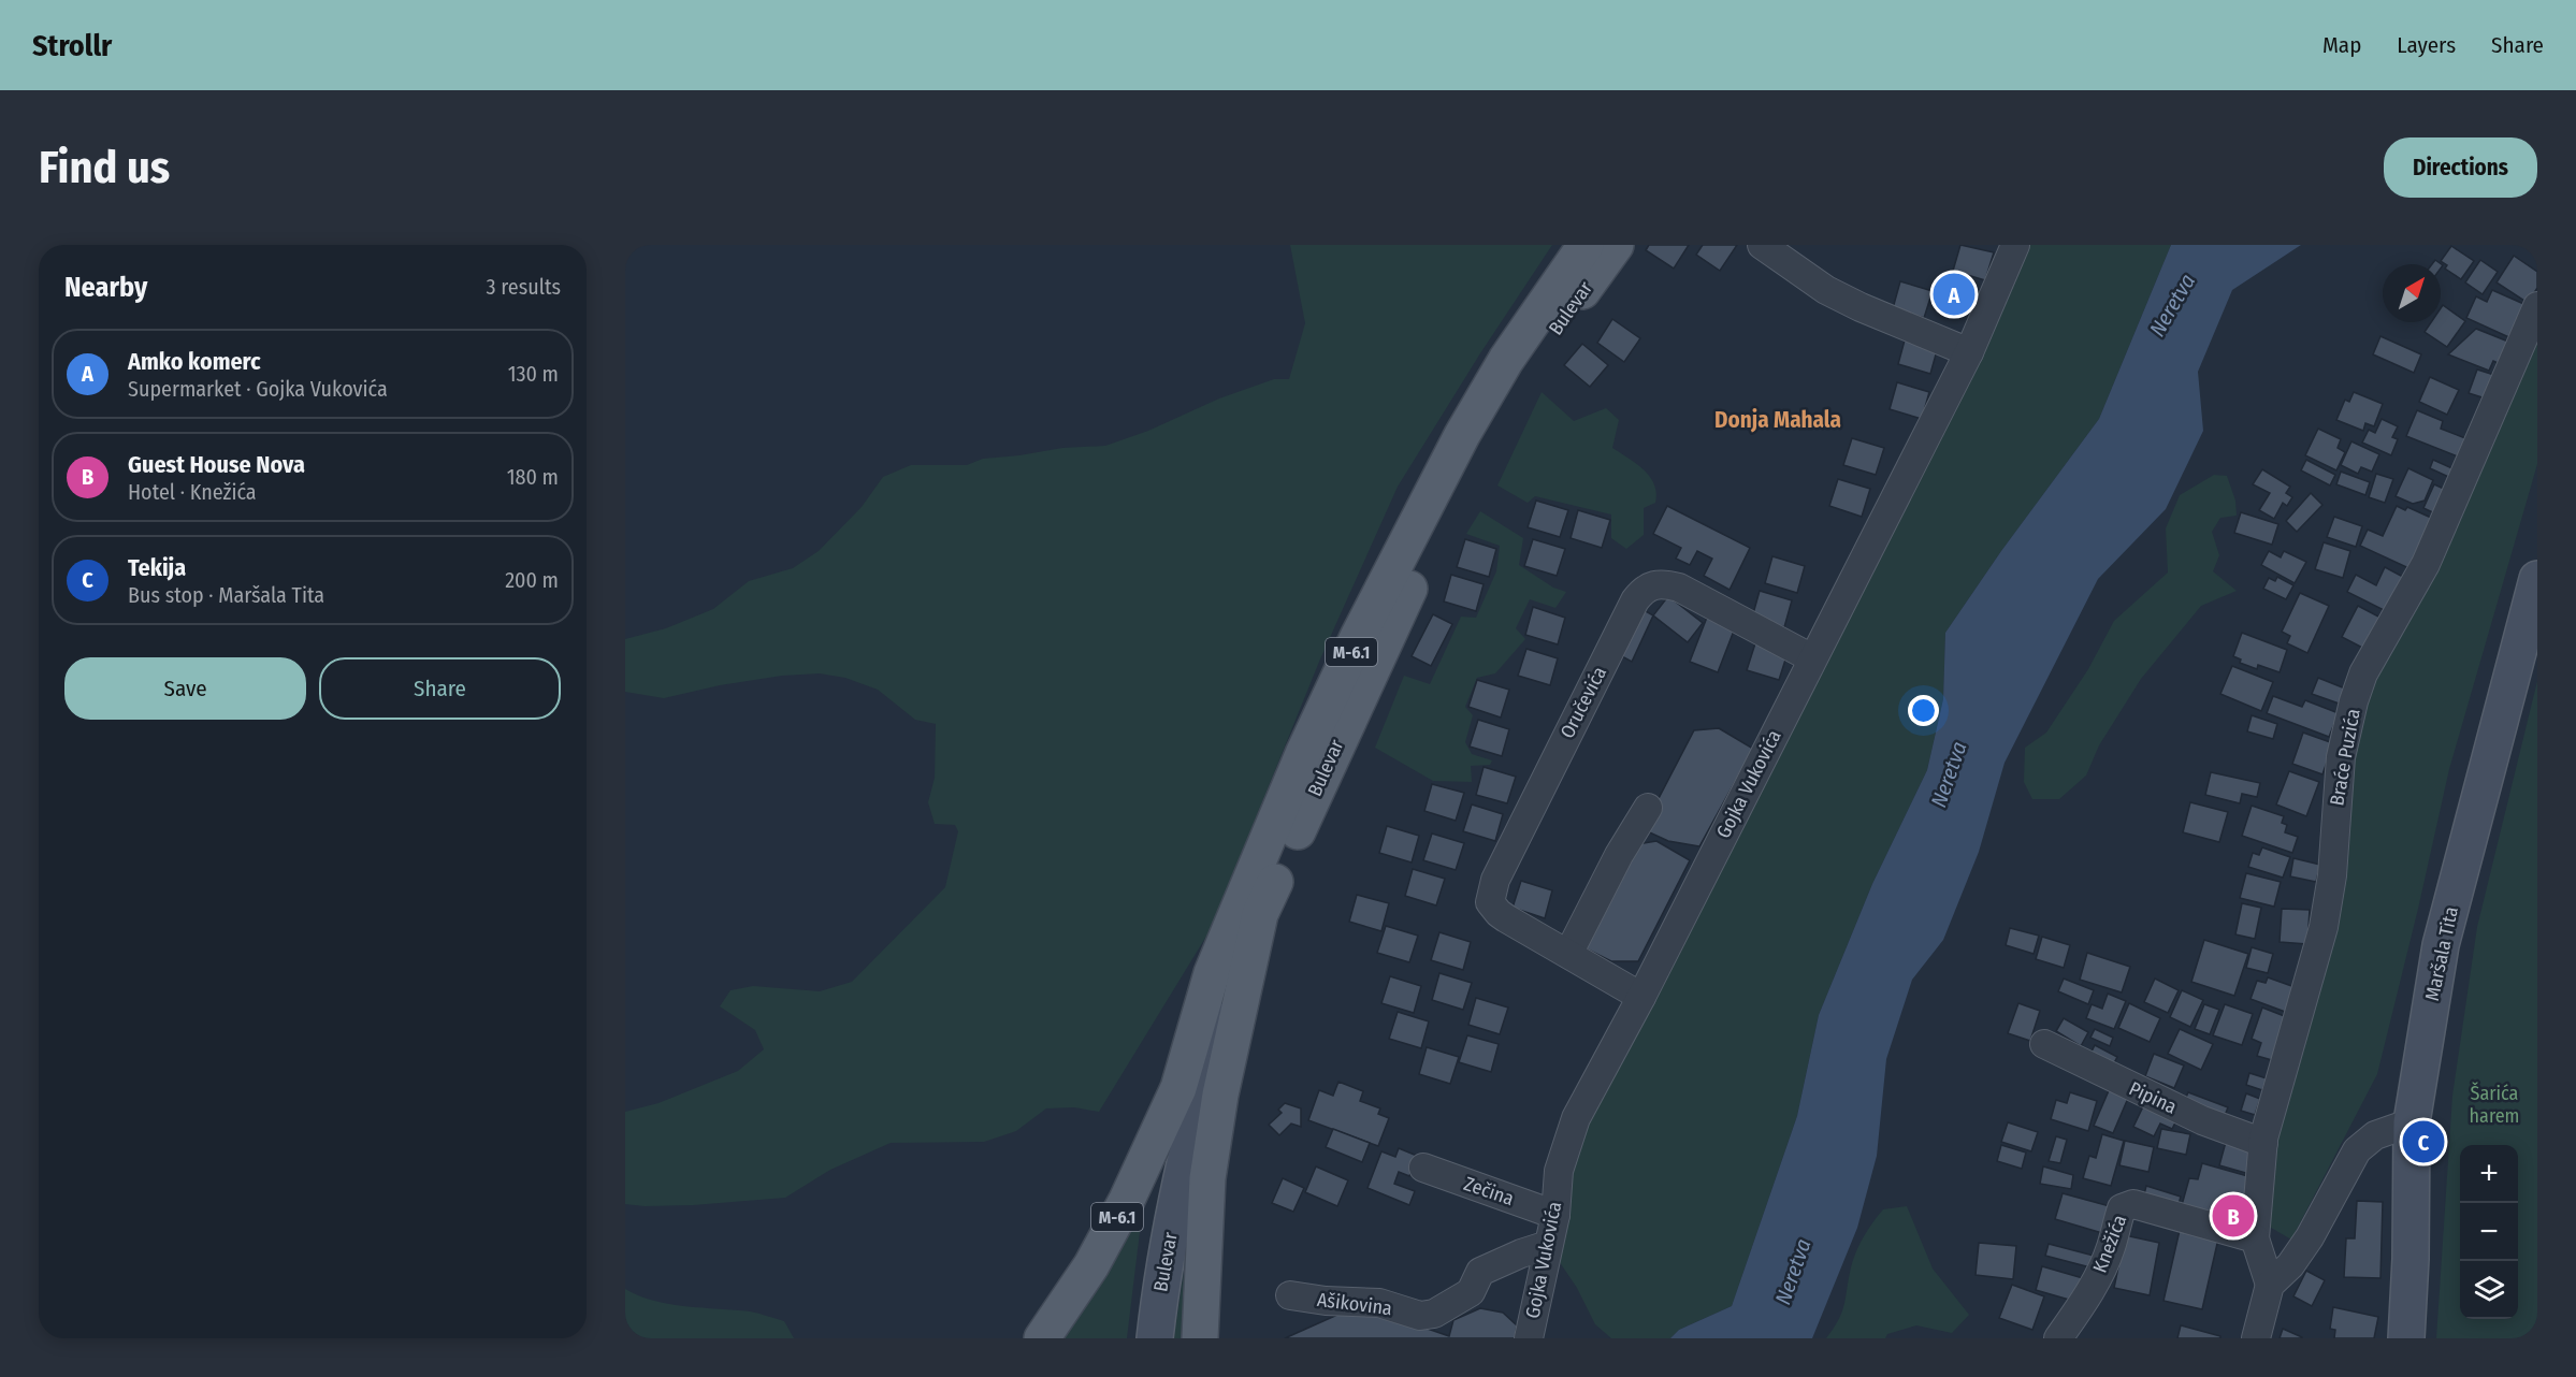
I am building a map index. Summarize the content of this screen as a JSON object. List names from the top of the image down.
{
  "streets": {
    "main road": ["Bulevar", "M-6.1"],
    "street": [
      "Oručevića",
      "Braće Puzića",
      "Gojka Vukovića",
      "Maršala Tita",
      "Pipina",
      "Zečina",
      "Knežića",
      "Ašikovina"
    ]
  },
  "crossings": [
    ["Bulevar", "M-6.1"],
    ["Oručevića", "Gojka Vukovića"],
    ["Braće Puzića", "Pipina"],
    ["Braće Puzića", "Knežića"],
    ["Gojka Vukovića", "Zečina"],
    ["Gojka Vukovića", "Ašikovina"]
  ],
  "districts": ["Donja Mahala"],
  "water": ["Neretva"],
  "parks": ["Šarića harem"],
  "north": "top right",
  "page": {
    "header": "Strollr",
    "nav": ["Map", "Layers", "Share"],
    "buttons": [
      "Directions",
      ["Save", "Share"]
    ],
    "title": "Find us",
    "heading": ["Nearby", "3 results"],
    "pins": ["A", "C", "B"],
    "list": [
      {
        "mark": "A",
        "name": "Amko komerc",
        "note": "Supermarket · Gojka Vukovića",
        "value": "130 m"
      },
      {
        "mark": "B",
        "name": "Guest House Nova",
        "note": "Hotel · Knežića",
        "value": "180 m"
      },
      {
        "mark": "C",
        "name": "Tekija",
        "note": "Bus stop · Maršala Tita",
        "value": "200 m"
      }
    ],
    "map_buttons": ["+", "−"]
  }
}
